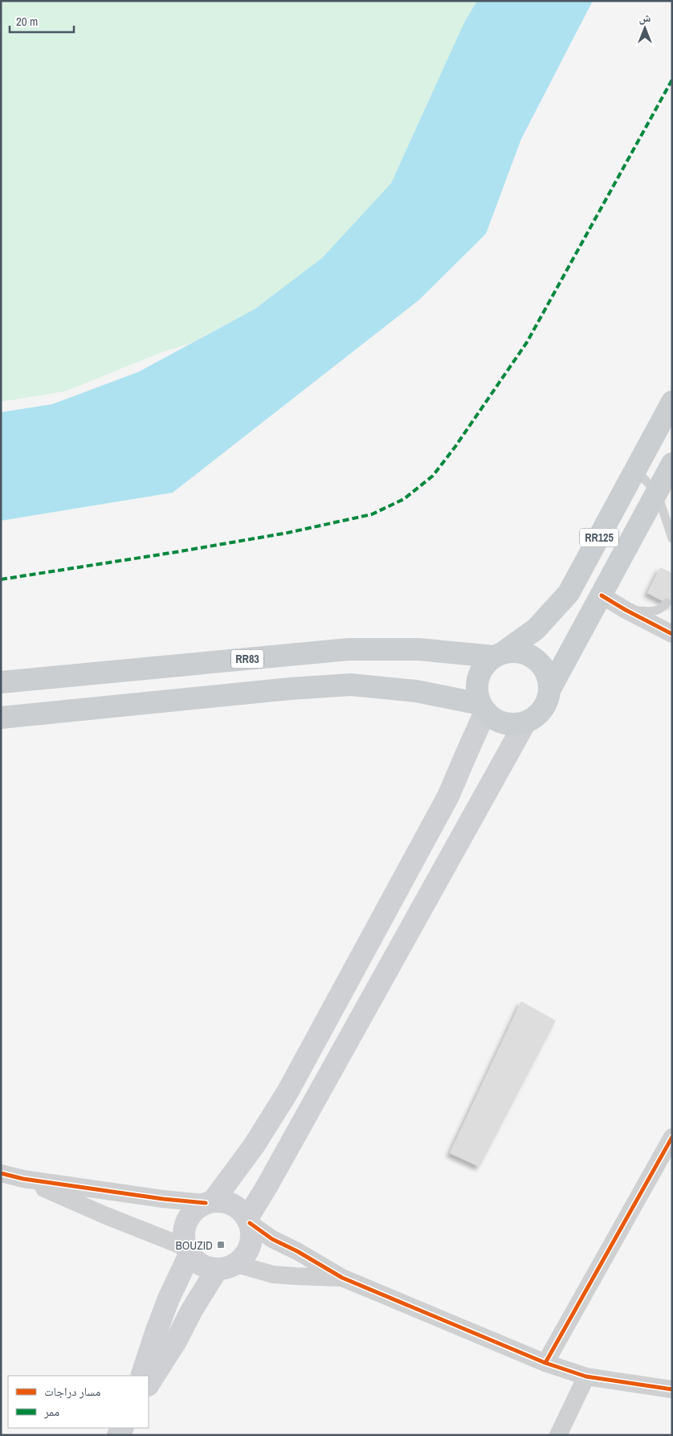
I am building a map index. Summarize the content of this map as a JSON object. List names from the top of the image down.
{
  "streets": {
    "main road": ["RR125", "RR83"]
  },
  "crossings": [
    ["RR125", "RR83"]
  ],
  "places": {
    "transit": ["BOUZID"]
  },
  "legend": ["مسار دراجات", "ممر"],
  "scale_bar": "20 m",
  "north": "top"
}
